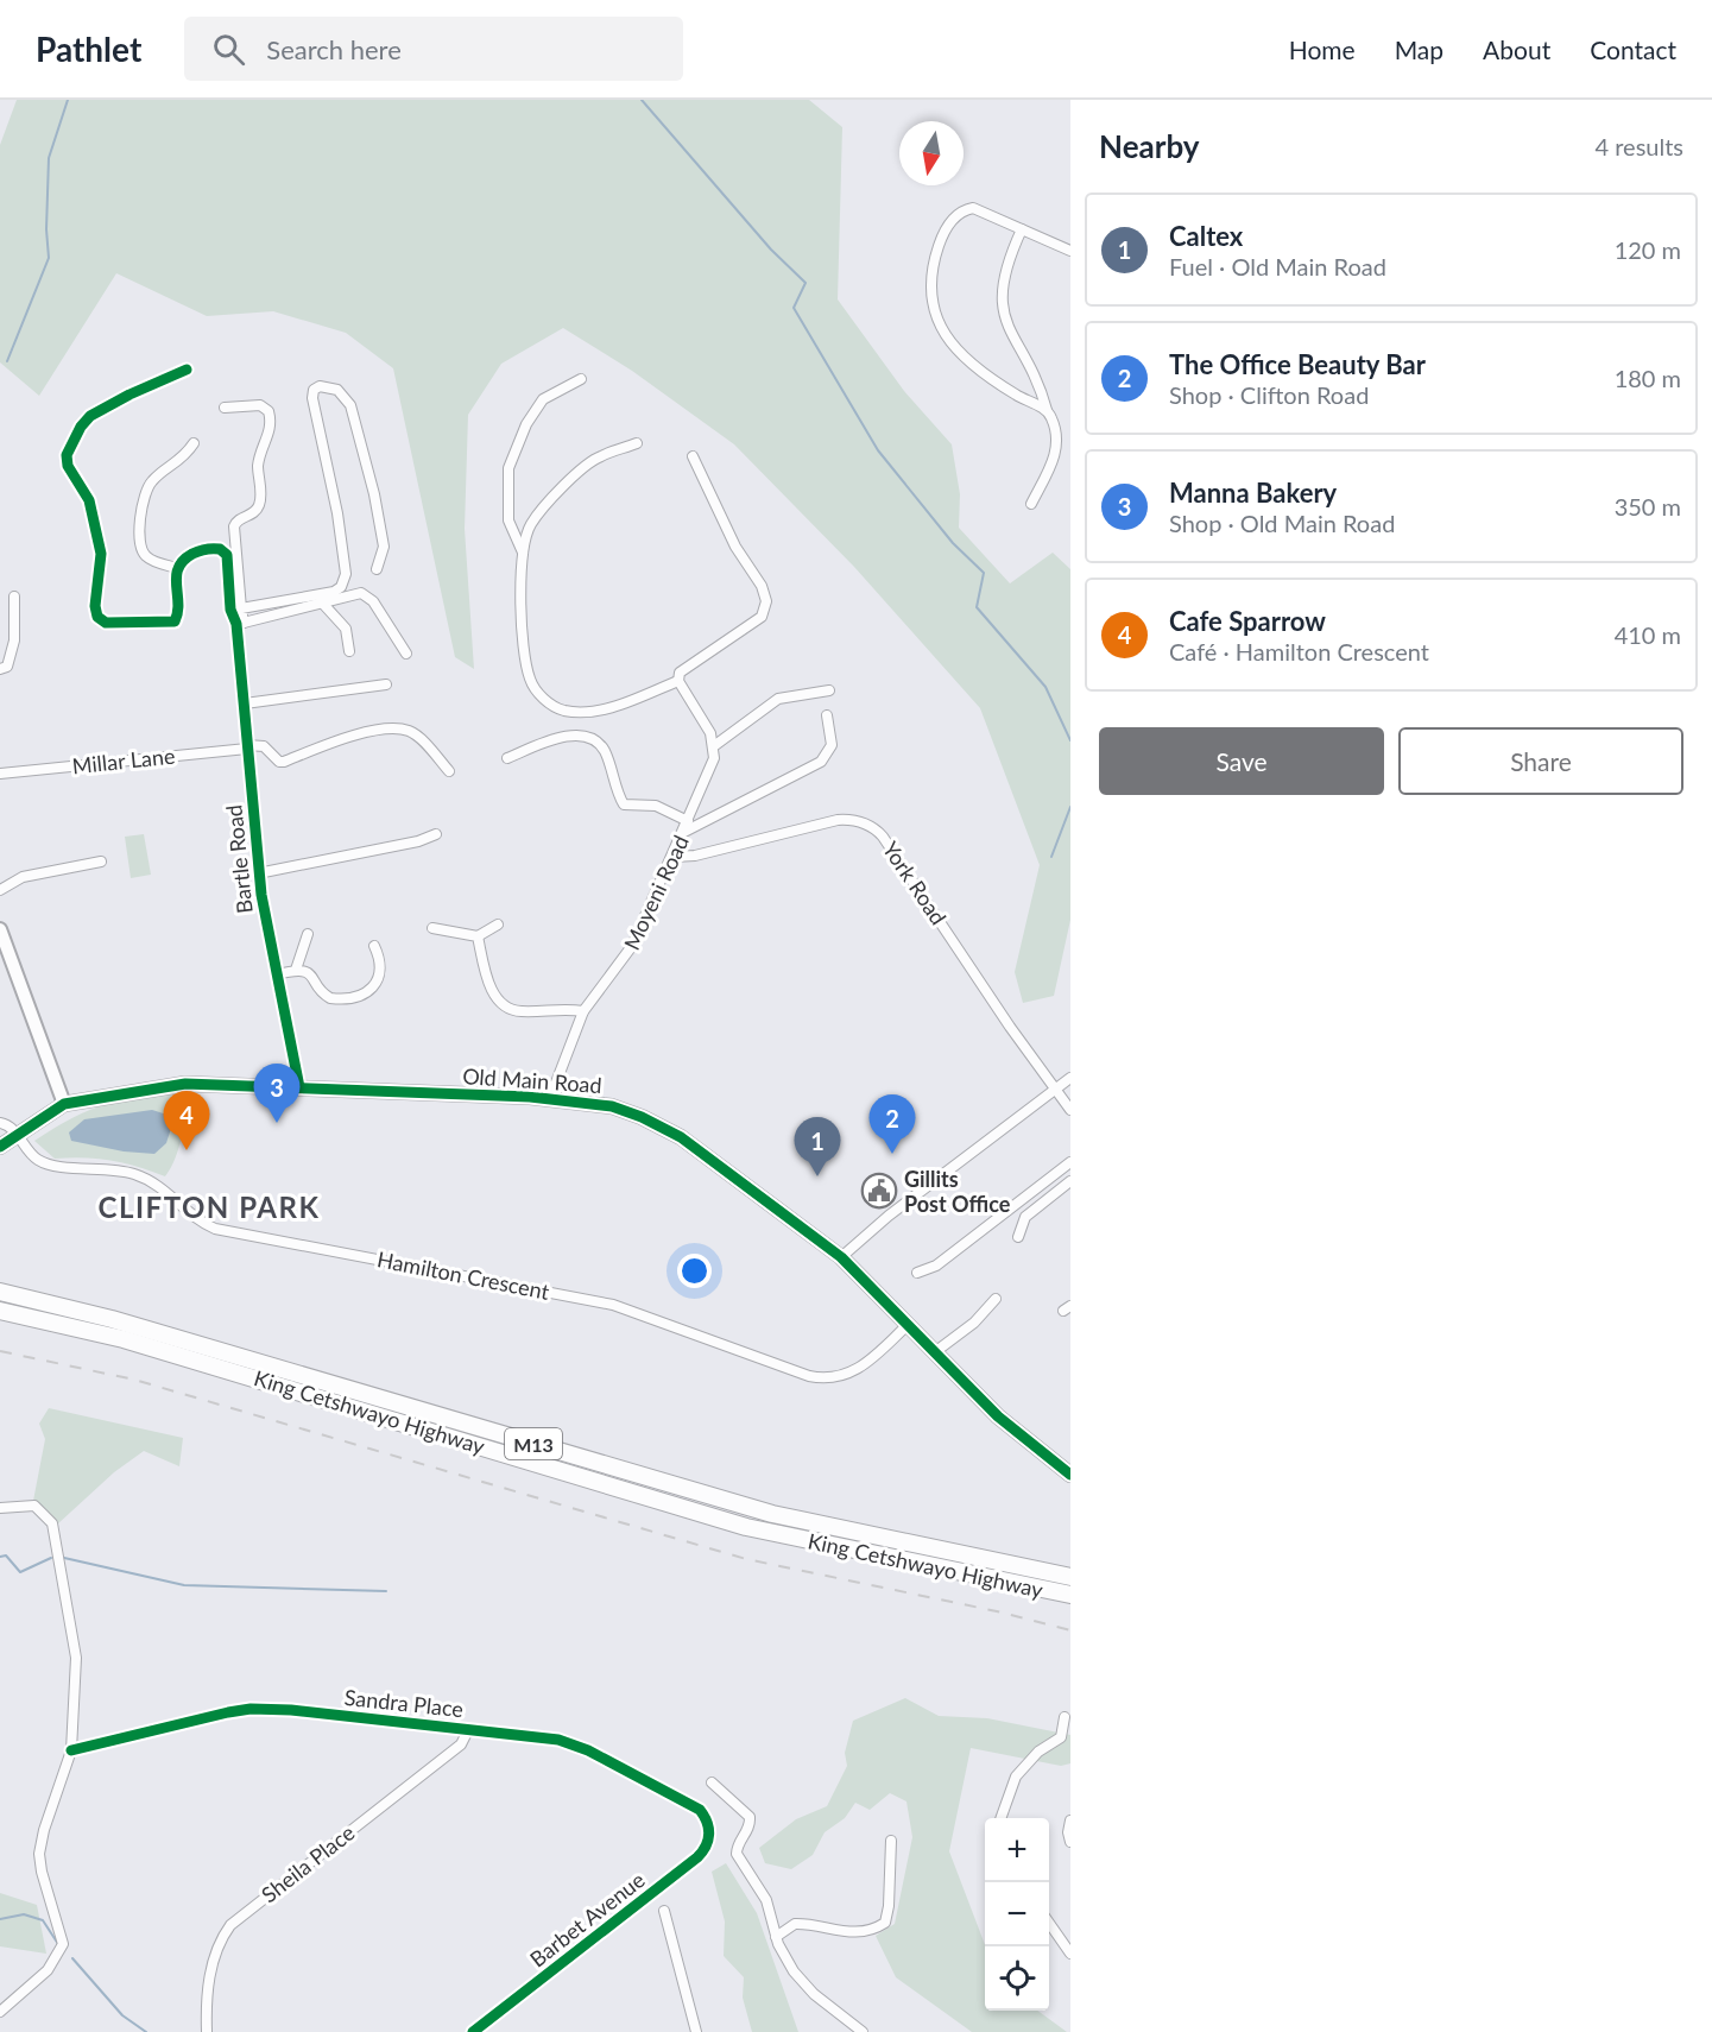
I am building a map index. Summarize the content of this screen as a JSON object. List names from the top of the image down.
{
  "streets": {
    "highway": ["King Cetshwayo Highway", "M13"],
    "street": [
      "Millar Lane",
      "Bartle Road",
      "York Road",
      "Moyeni Road",
      "Old Main Road",
      "Hamilton Crescent",
      "Sandra Place",
      "Sheila Place",
      "Barbet Avenue"
    ]
  },
  "crossings": [
    ["Millar Lane", "Bartle Road"],
    ["Bartle Road", "Old Main Road"],
    ["York Road", "Moyeni Road"],
    ["Moyeni Road", "Old Main Road"],
    ["Old Main Road", "Hamilton Crescent"],
    ["Sandra Place", "Sheila Place"],
    ["Sandra Place", "Barbet Avenue"]
  ],
  "districts": ["CLIFTON PARK"],
  "places": {
    "public building": ["Gillits Post Office"]
  },
  "north": "bottom",
  "page": {
    "header": "Pathlet",
    "search": "Search here",
    "nav": [
      "Home",
      "Map",
      "About",
      "Contact"
    ],
    "heading": ["Nearby", "4 results"],
    "list": [
      {
        "mark": "1",
        "name": "Caltex",
        "note": "Fuel · Old Main Road",
        "value": "120 m"
      },
      {
        "mark": "2",
        "name": "The Office Beauty Bar",
        "note": "Shop · Clifton Road",
        "value": "180 m"
      },
      {
        "mark": "3",
        "name": "Manna Bakery",
        "note": "Shop · Old Main Road",
        "value": "350 m"
      },
      {
        "mark": "4",
        "name": "Cafe Sparrow",
        "note": "Café · Hamilton Crescent",
        "value": "410 m"
      }
    ],
    "buttons": ["Save", "Share"],
    "pins": [
      "3",
      "4",
      "2",
      "1"
    ],
    "map_buttons": ["+", "−"]
  }
}
